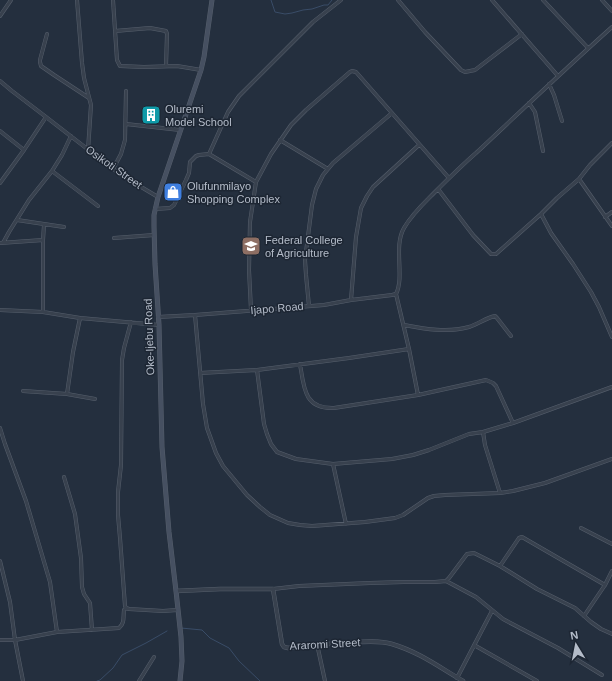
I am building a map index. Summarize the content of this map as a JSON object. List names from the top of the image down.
{
  "streets": {
    "main road": ["Oke-Ijebu Road"],
    "street": ["Osikoti Street", "Ijapo Road", "Araromi Street"]
  },
  "crossings": [
    ["Osikoti Street", "Oke-Ijebu Road"],
    ["Ijapo Road", "Oke-Ijebu Road"]
  ],
  "places": {
    "building": ["Oluremi Model School"],
    "shop": ["Olufunmilayo Shopping Complex"],
    "school or university": ["Federal College of Agriculture"]
  },
  "north": "top"
}
